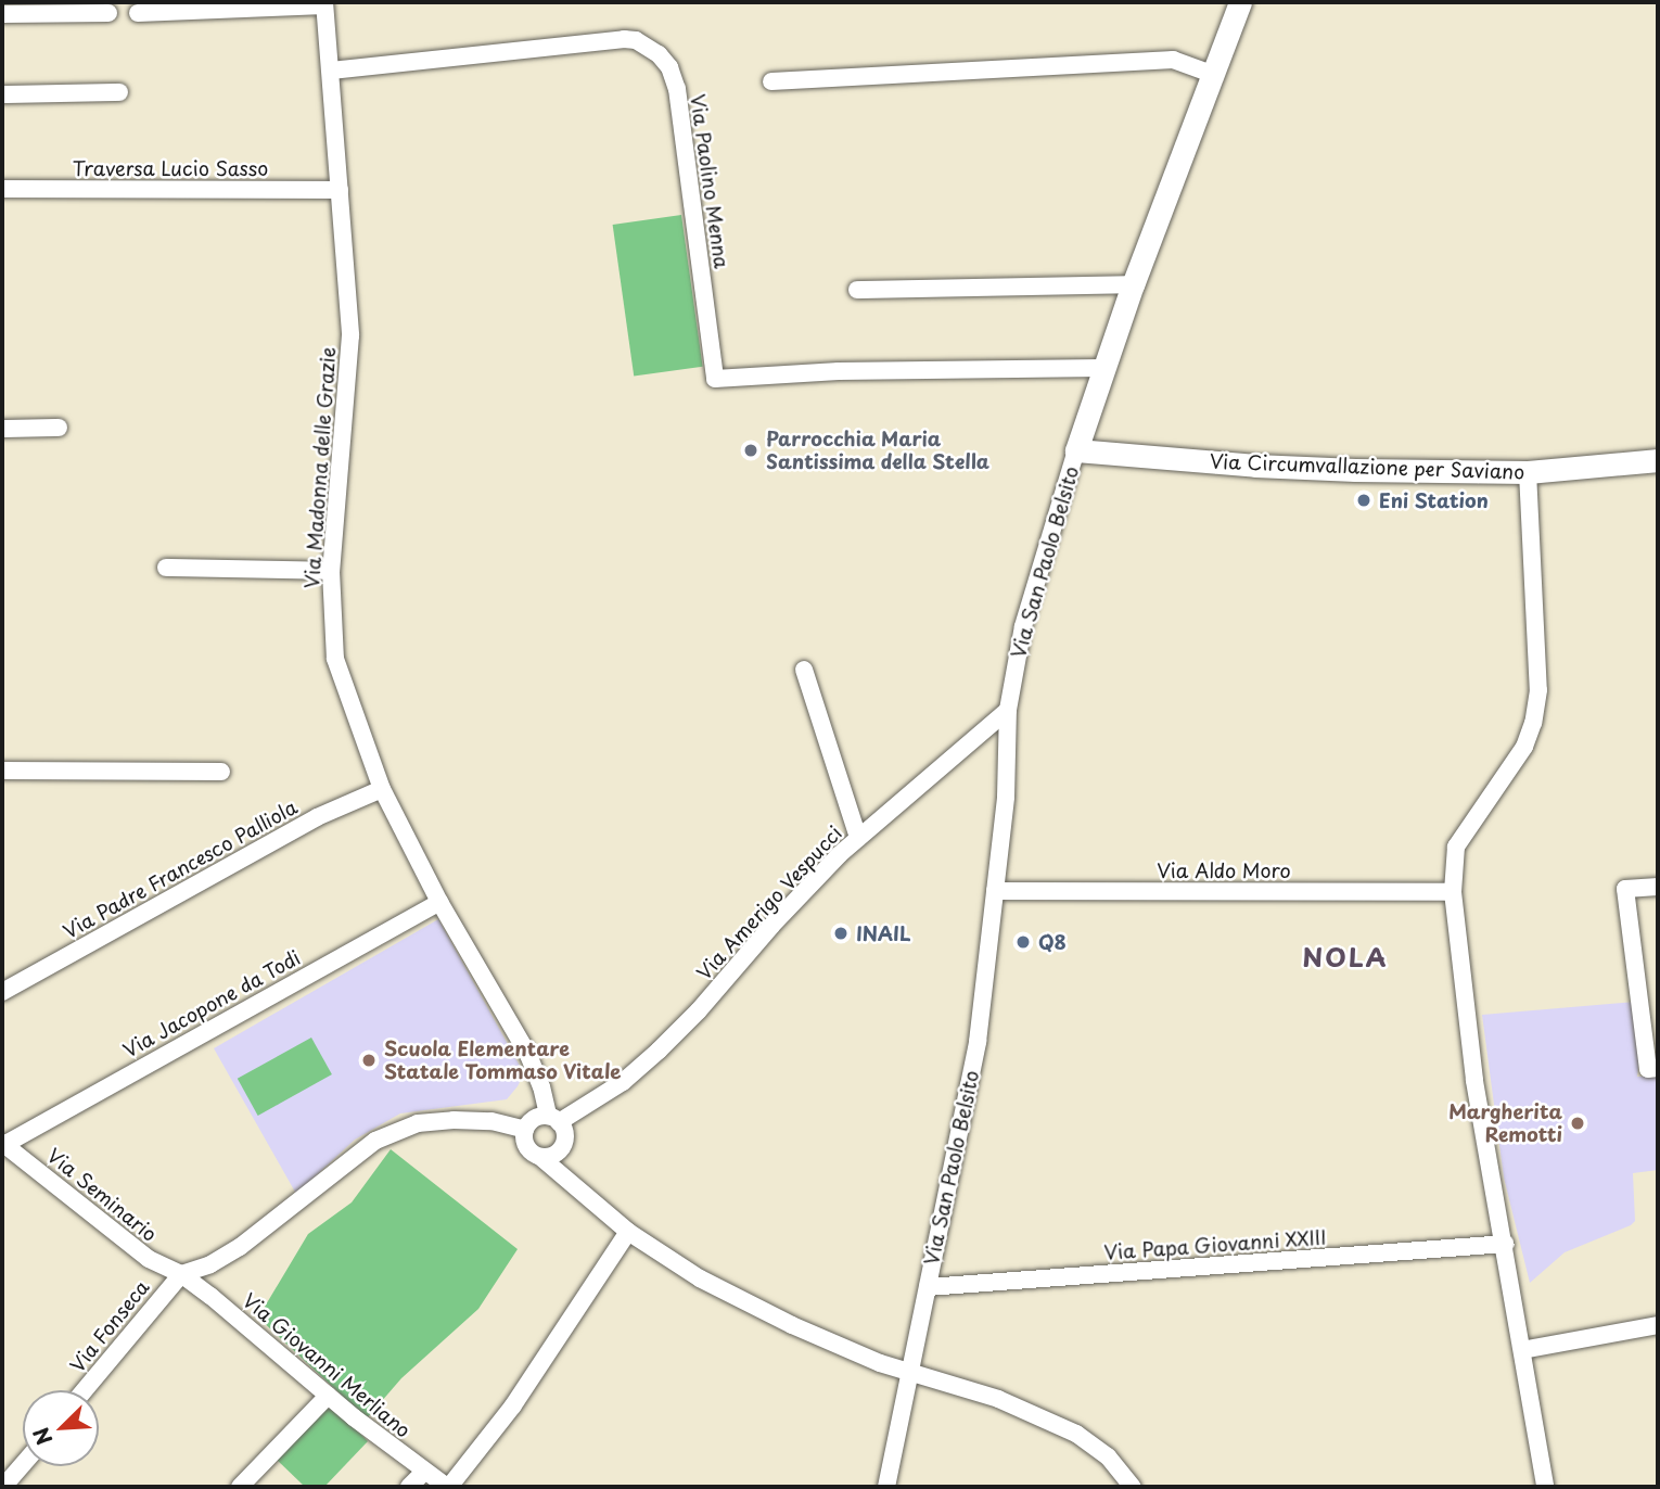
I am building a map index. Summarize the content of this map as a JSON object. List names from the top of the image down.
{
  "streets": {
    "main road": ["Via Circumvallazione per Saviano", "Via San Paolo Belsito"],
    "street": [
      "Traversa Lucio Sasso",
      "Via Paolino Menna",
      "Via Madonna delle Grazie",
      "Via Padre Francesco Palliola",
      "Via Aldo Moro",
      "Via Amerigo Vespucci",
      "Via Jacopone da Todi",
      "Via Seminario",
      "Via Papa Giovanni XXIII",
      "Via Fonseca",
      "Via Giovanni Merliano"
    ]
  },
  "crossings": [
    ["Traversa Lucio Sasso", "Via Madonna delle Grazie"],
    ["Via Paolino Menna", "Via Madonna delle Grazie"],
    ["Via Paolino Menna", "Via San Paolo Belsito"],
    ["Via Circumvallazione per Saviano", "Via San Paolo Belsito"],
    ["Via Madonna delle Grazie", "Via Padre Francesco Palliola"],
    ["Via Madonna delle Grazie", "Via Amerigo Vespucci"],
    ["Via Madonna delle Grazie", "Via Jacopone da Todi"],
    ["Via San Paolo Belsito", "Via Aldo Moro"],
    ["Via San Paolo Belsito", "Via Amerigo Vespucci"],
    ["Via San Paolo Belsito", "Via Papa Giovanni XXIII"],
    ["Via Jacopone da Todi", "Via Seminario"],
    ["Via Seminario", "Via Fonseca"],
    ["Via Seminario", "Via Giovanni Merliano"],
    ["Via Fonseca", "Via Giovanni Merliano"]
  ],
  "districts": ["NOLA"],
  "places": [
    "Parrocchia Maria Santissima della Stella",
    "Eni Station",
    "INAIL",
    "Q8",
    "Scuola Elementare Statale Tommaso Vitale",
    "Margherita Remotti"
  ],
  "north": "bottom left"
}
